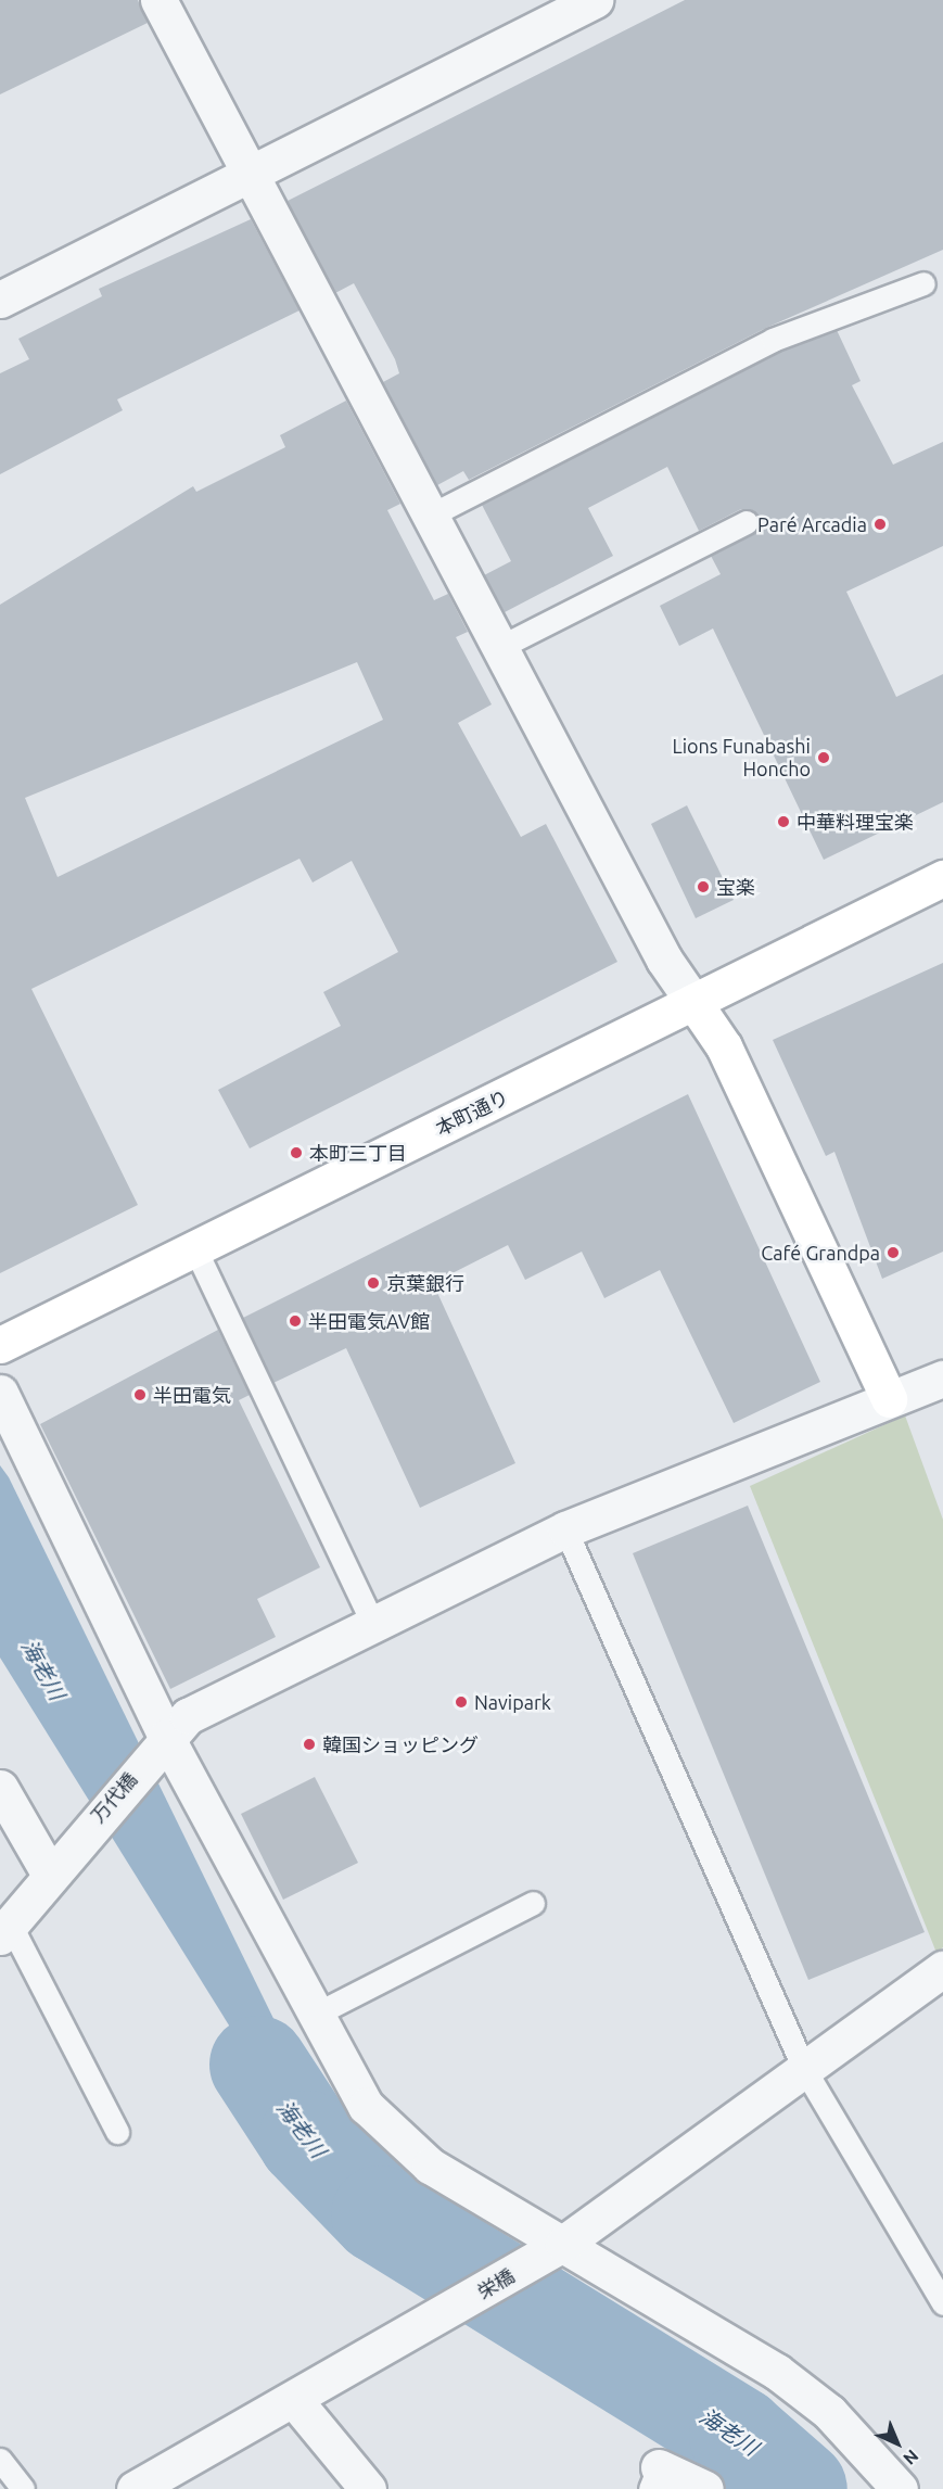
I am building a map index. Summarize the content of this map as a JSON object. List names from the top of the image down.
{
  "streets": {
    "street": ["本町通り", "万代橋", "栄橋"]
  },
  "water": ["海老川"],
  "places": [
    "Paré Arcadia",
    "Lions Funabashi Honcho",
    "中華料理宝楽",
    "宝楽",
    "本町三丁目",
    "Café Grandpa",
    "京葉銀行",
    "半田電気AV館",
    "半田電気",
    "Navipark",
    "韓国ショッピング"
  ],
  "north": "bottom right"
}
